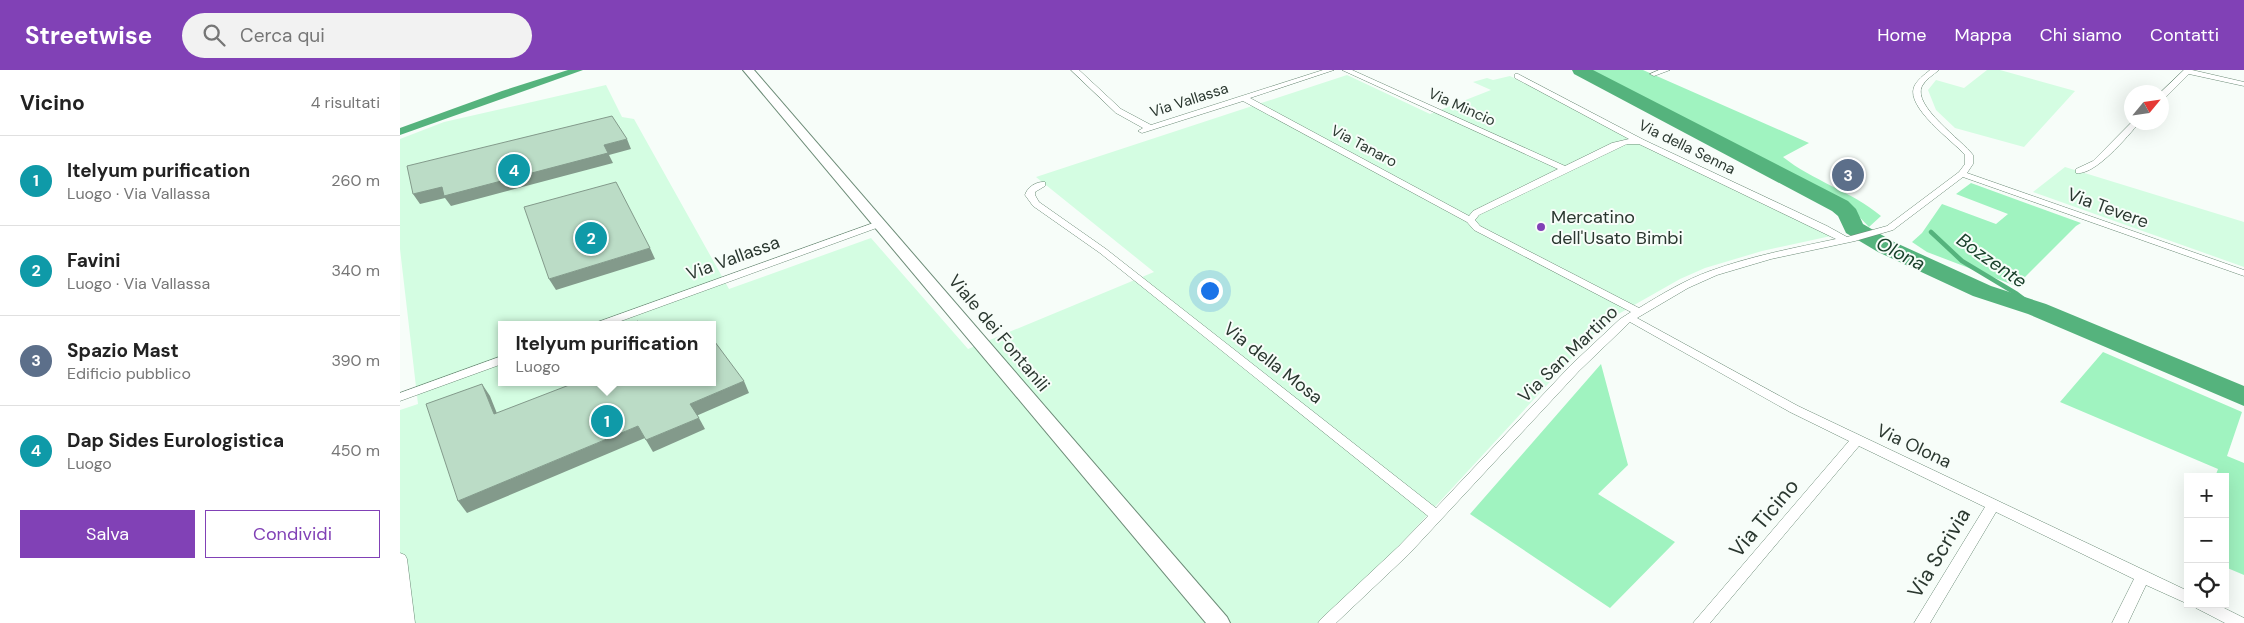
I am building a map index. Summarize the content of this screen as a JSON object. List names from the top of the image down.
{
  "streets": {
    "main road": ["Viale dei Fontanili"],
    "street": [
      "Via Vallassa",
      "Via Mincio",
      "Via Tanaro",
      "Via della Senna",
      "Via Tevere",
      "Via San Martino",
      "Via della Mosa",
      "Via Olona",
      "Via Ticino",
      "Via Scrivia"
    ]
  },
  "crossings": [
    ["Via Vallassa", "Via Tanaro"],
    ["Via Vallassa", "Viale dei Fontanili"],
    ["Via Tanaro", "Via San Martino"],
    ["Via Tanaro", "Via Olona"],
    ["Via della Senna", "Via San Martino"],
    ["Via Tevere", "Via San Martino"],
    ["Via San Martino", "Via della Mosa"],
    ["Via San Martino", "Via Olona"],
    ["Via Olona", "Via Ticino"],
    ["Via Olona", "Via Scrivia"]
  ],
  "water": ["Olona", "Bozzente"],
  "places": ["Mercatino dell'Usato Bimbi"],
  "north": "top right",
  "page": {
    "header": "Streetwise",
    "search": "Cerca qui",
    "nav": [
      "Home",
      "Mappa",
      "Chi siamo",
      "Contatti"
    ],
    "heading": ["Vicino", "4 risultati"],
    "list": [
      {
        "mark": "1",
        "name": "Itelyum purification",
        "note": "Luogo · Via Vallassa",
        "value": "260 m"
      },
      {
        "mark": "2",
        "name": "Favini",
        "note": "Luogo · Via Vallassa",
        "value": "340 m"
      },
      {
        "mark": "3",
        "name": "Spazio Mast",
        "note": "Edificio pubblico",
        "value": "390 m"
      },
      {
        "mark": "4",
        "name": "Dap Sides Eurologistica",
        "note": "Luogo",
        "value": "450 m"
      }
    ],
    "pins": [
      "4",
      "3",
      "2",
      "1"
    ],
    "popup": ["Itelyum purification", "Luogo"],
    "map_buttons": ["+", "−"],
    "buttons": ["Salva", "Condividi"]
  }
}
